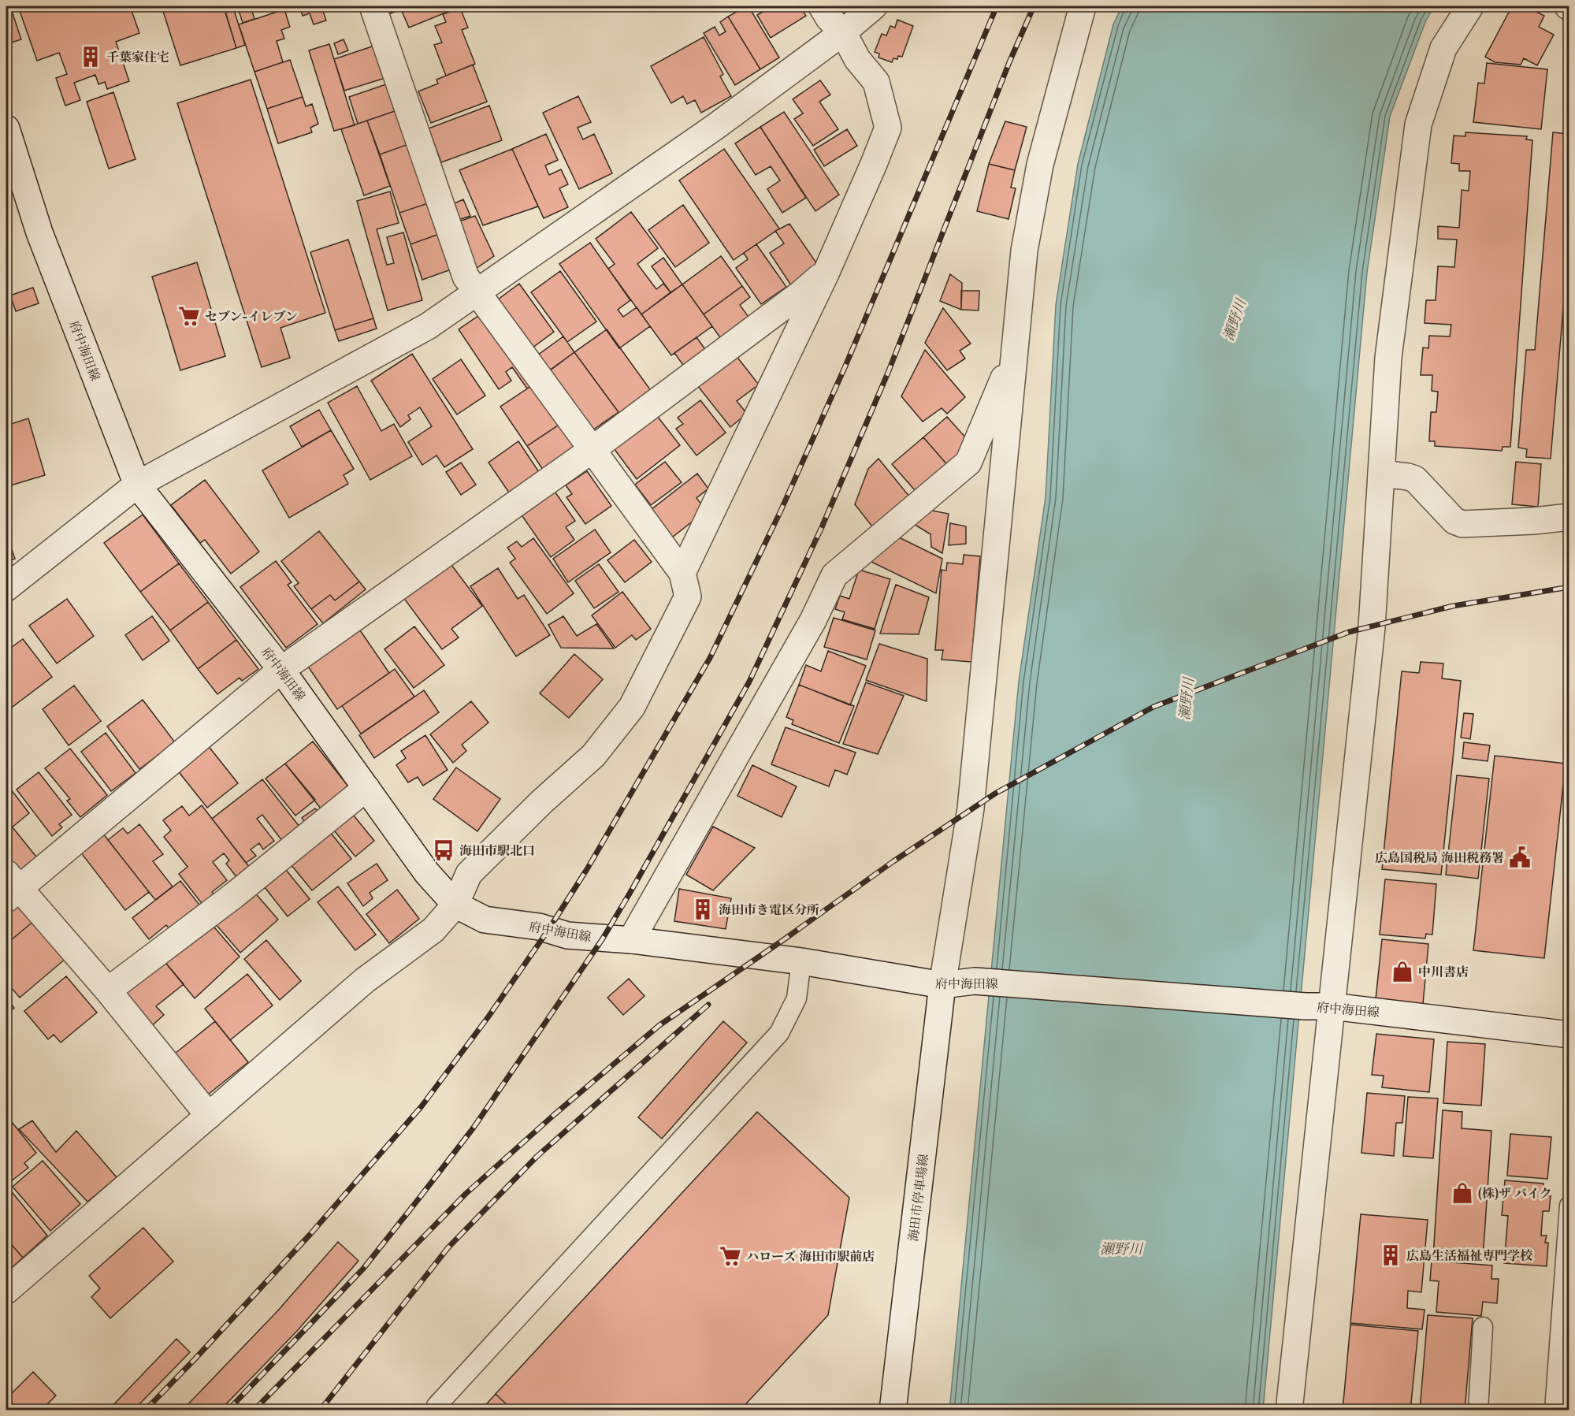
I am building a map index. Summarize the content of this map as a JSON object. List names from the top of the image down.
{
  "streets": {
    "street": ["府中海田線", "海田市停車場線"]
  },
  "crossings": [
    ["府中海田線", "海田市停車場線"]
  ],
  "water": ["瀬野川"],
  "places": {
    "building": ["千葉家住宅", "海田市き電区分所", "広島生活福祉専門学校"],
    "supermarket": ["セブン-イレブン", "ハローズ 海田市駅前店"],
    "bus stop": ["海田市駅北口"],
    "public building": ["広島国税局 海田税務署"],
    "shop": ["中川書店", "(株)ザ バイク"]
  }
}
